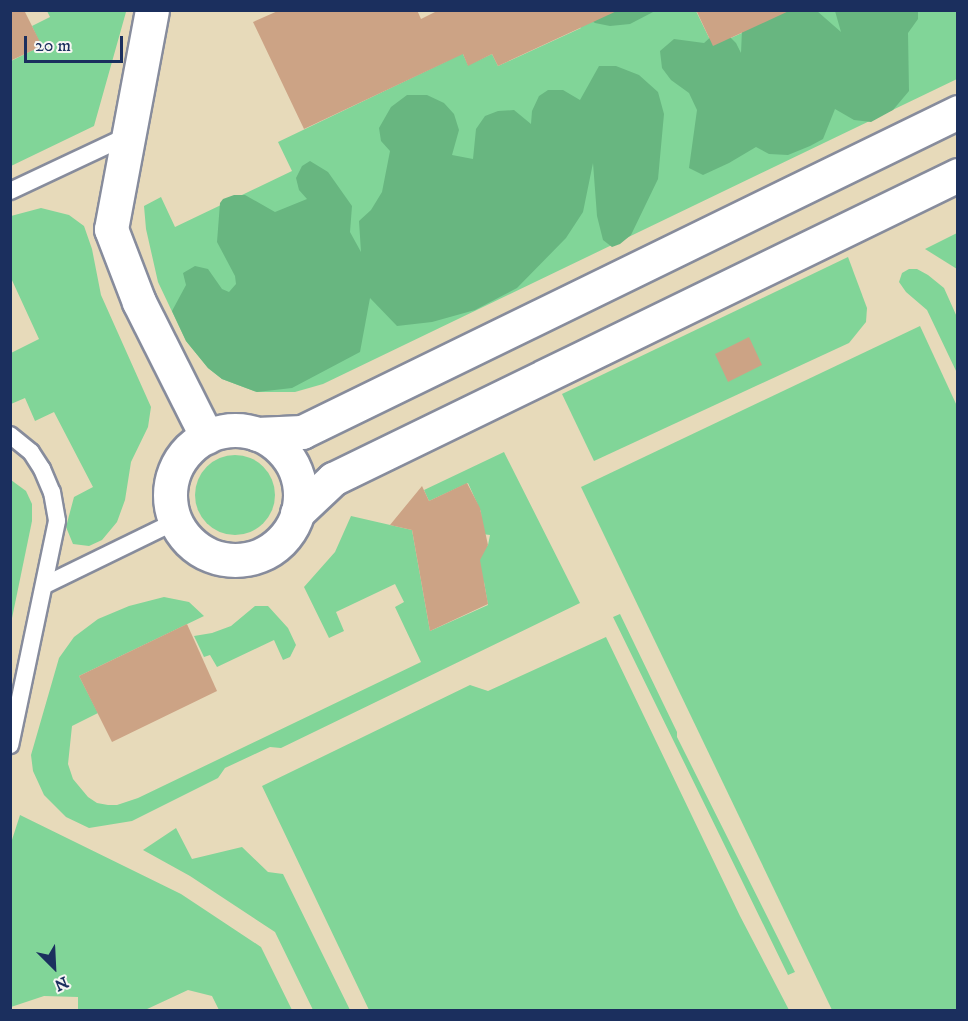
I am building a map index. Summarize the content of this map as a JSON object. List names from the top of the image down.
{
  "scale_bar": "20 m",
  "north": "bottom right"
}
